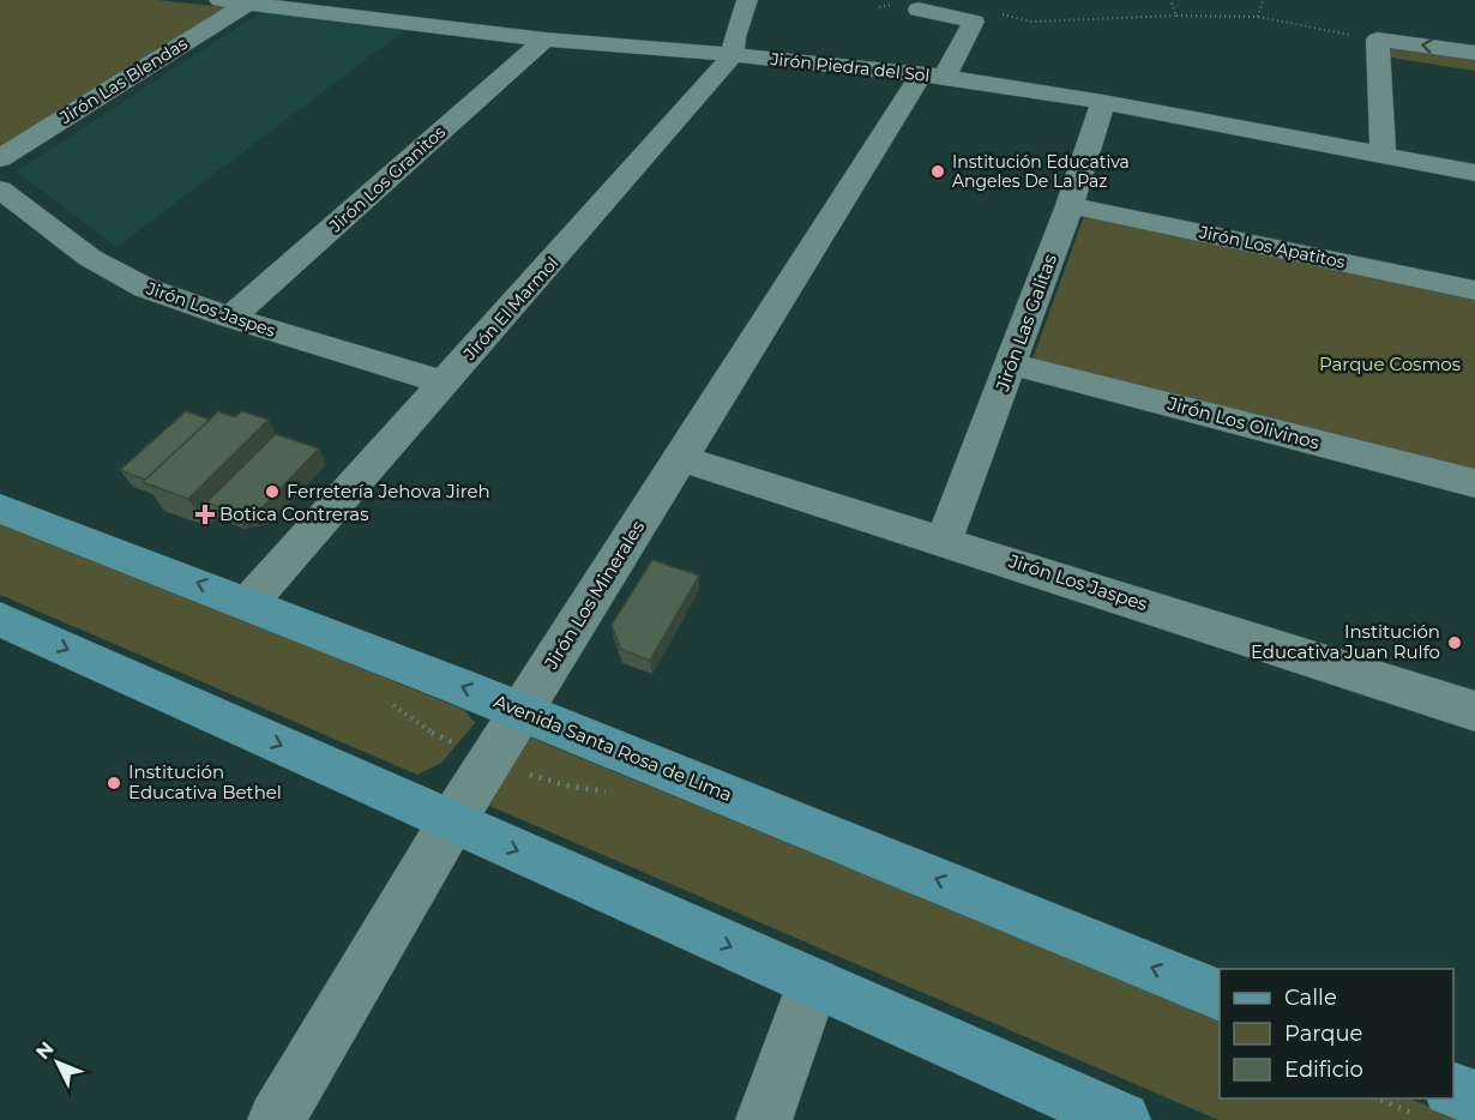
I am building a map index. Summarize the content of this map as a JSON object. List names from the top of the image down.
{
  "streets": {
    "main road": ["Avenida Santa Rosa de Lima"],
    "street": [
      "Jirón Piedra del Sol",
      "Jirón Las Blendas",
      "Jirón Los Granitos",
      "Jirón Los Apatitos",
      "Jirón El Marmol",
      "Jirón Los Jaspes",
      "Jirón Las Galitas",
      "Jirón Los Olivinos",
      "Jirón Los Minerales"
    ]
  },
  "crossings": [
    ["Jirón Piedra del Sol", "Jirón Las Blendas"],
    ["Jirón Piedra del Sol", "Jirón Los Granitos"],
    ["Jirón Piedra del Sol", "Jirón El Marmol"],
    ["Jirón Piedra del Sol", "Jirón Las Galitas"],
    ["Jirón Piedra del Sol", "Jirón Los Minerales"],
    ["Jirón Los Granitos", "Jirón Los Jaspes"],
    ["Jirón Los Apatitos", "Jirón Las Galitas"],
    ["Jirón El Marmol", "Jirón Los Jaspes"],
    ["Jirón El Marmol", "Avenida Santa Rosa de Lima"],
    ["Jirón Los Jaspes", "Jirón Las Galitas"],
    ["Jirón Los Jaspes", "Jirón Los Minerales"],
    ["Jirón Las Galitas", "Jirón Los Olivinos"],
    ["Jirón Los Minerales", "Avenida Santa Rosa de Lima"]
  ],
  "parks": ["Parque Cosmos"],
  "places": {
    "other": [
      "Institución Educativa Angeles De La Paz",
      "Ferretería Jehova Jireh",
      "Institución Educativa Juan Rulfo",
      "Institución Educativa Bethel"
    ],
    "health": ["Botica Contreras"]
  },
  "legend": ["Calle", "Parque", "Edificio"],
  "north": "top left"
}
